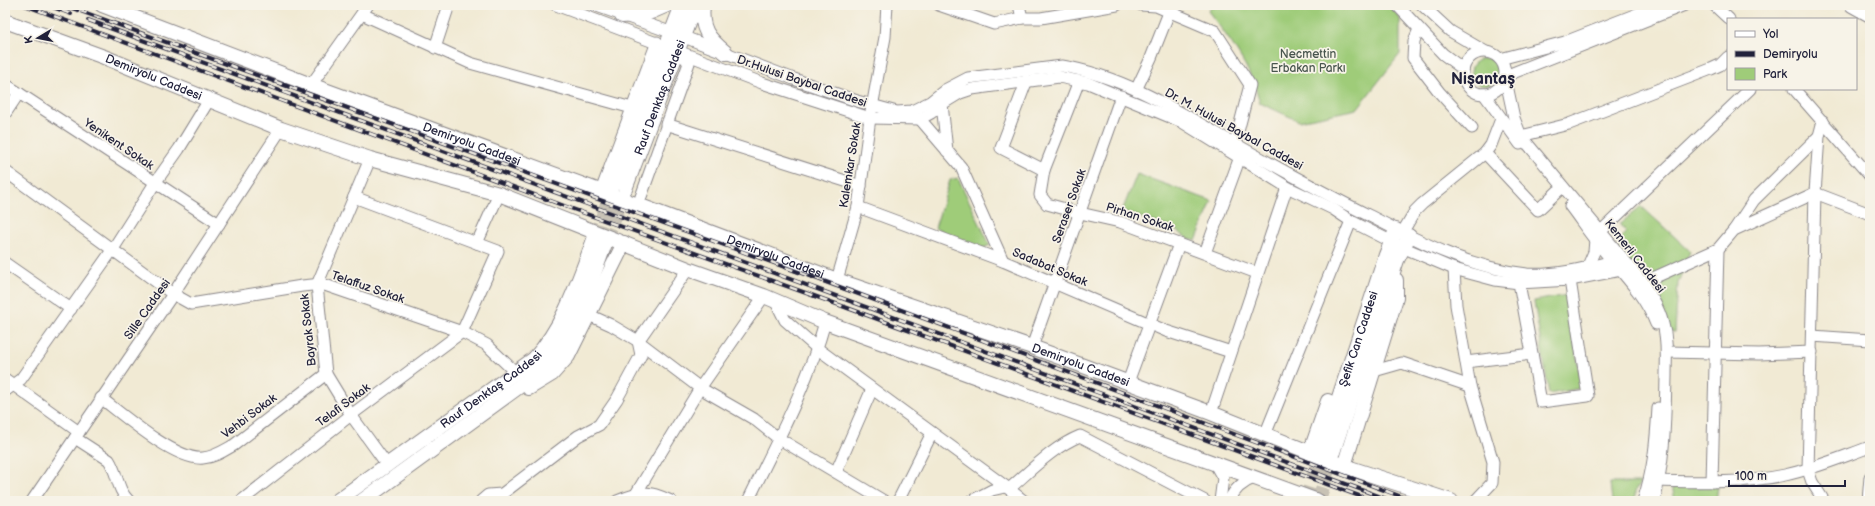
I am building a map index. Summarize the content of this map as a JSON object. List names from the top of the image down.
{
  "streets": {
    "main road": ["Demiryolu Caddesi", "Rauf Denktaş Caddesi", "Şefik Can Caddesi"],
    "street": [
      "Dr.Hulusi Baybal Caddesi",
      "Dr. M. Hulusi Baybal Caddesi",
      "Yenikent Sokak",
      "Kalemkar Sokak",
      "Seraser Sokak",
      "Pirhan Sokak",
      "Kemerli Caddesi",
      "Sadabat Sokak",
      "Telaffuz Sokak",
      "Sille Caddesi",
      "Bayrak Sokak",
      "Telafi Sokak",
      "Vehbi Sokak"
    ]
  },
  "crossings": [
    ["Demiryolu Caddesi", "Kalemkar Sokak"],
    ["Demiryolu Caddesi", "Seraser Sokak"],
    ["Demiryolu Caddesi", "Sille Caddesi"],
    ["Demiryolu Caddesi", "Bayrak Sokak"],
    ["Demiryolu Caddesi", "Şefik Can Caddesi"],
    ["Dr.Hulusi Baybal Caddesi", "Rauf Denktaş Caddesi"],
    ["Dr.Hulusi Baybal Caddesi", "Dr. M. Hulusi Baybal Caddesi"],
    ["Dr.Hulusi Baybal Caddesi", "Kalemkar Sokak"],
    ["Rauf Denktaş Caddesi", "Telaffuz Sokak"],
    ["Rauf Denktaş Caddesi", "Bayrak Sokak"],
    ["Dr. M. Hulusi Baybal Caddesi", "Seraser Sokak"],
    ["Dr. M. Hulusi Baybal Caddesi", "Pirhan Sokak"],
    ["Dr. M. Hulusi Baybal Caddesi", "Şefik Can Caddesi"],
    ["Yenikent Sokak", "Sille Caddesi"],
    ["Kalemkar Sokak", "Sadabat Sokak"],
    ["Seraser Sokak", "Pirhan Sokak"],
    ["Seraser Sokak", "Sadabat Sokak"],
    ["Telaffuz Sokak", "Sille Caddesi"],
    ["Telaffuz Sokak", "Bayrak Sokak"],
    ["Telaffuz Sokak", "Telafi Sokak"],
    ["Sille Caddesi", "Vehbi Sokak"],
    ["Bayrak Sokak", "Telafi Sokak"],
    ["Bayrak Sokak", "Vehbi Sokak"]
  ],
  "districts": ["Nişantaş"],
  "parks": ["Necmettin Erbakan Parkı"],
  "legend": ["Yol", "Demiryolu", "Park"],
  "scale_bar": "100 m",
  "north": "left"
}
